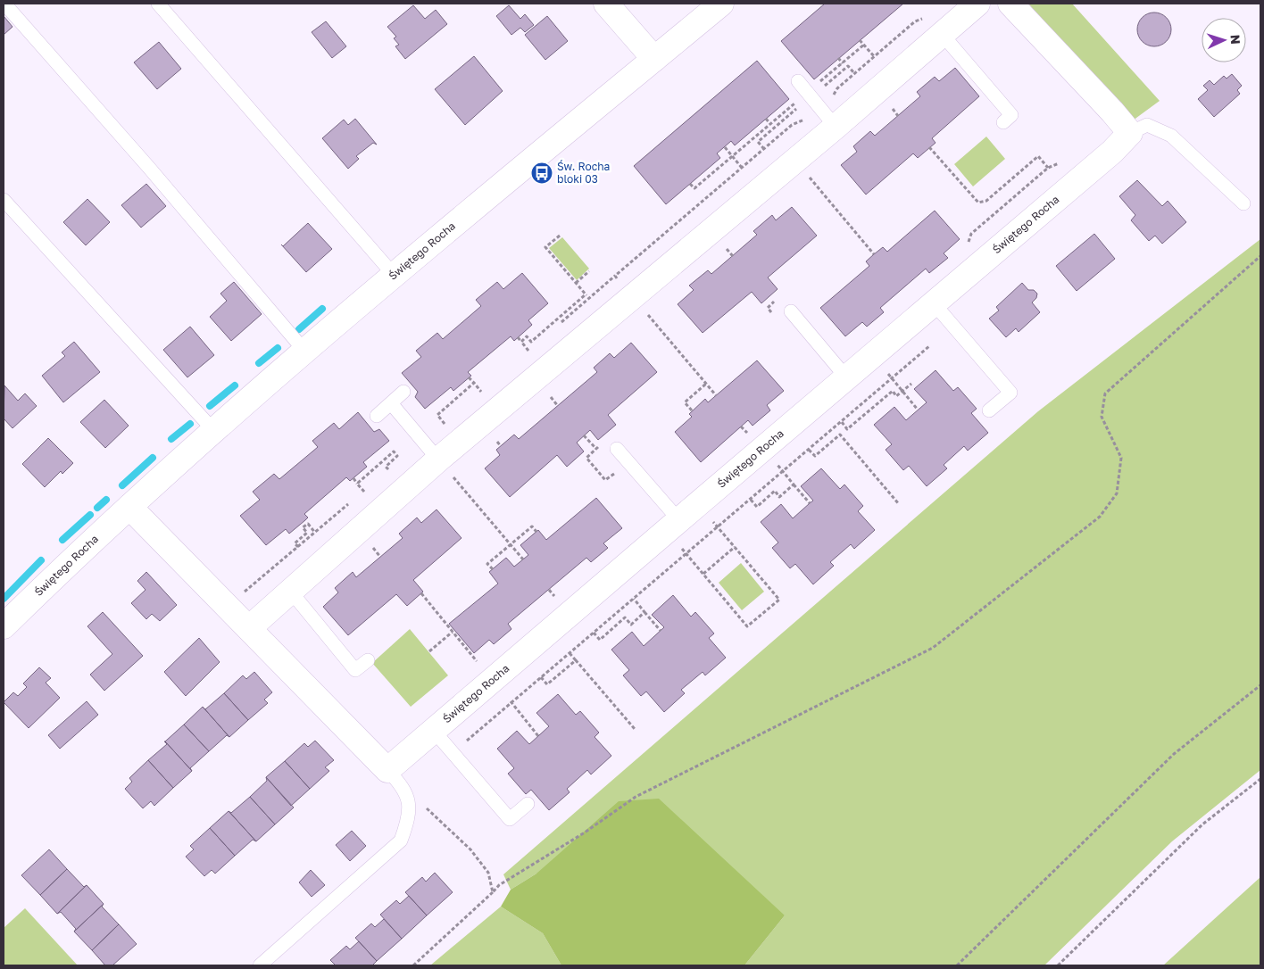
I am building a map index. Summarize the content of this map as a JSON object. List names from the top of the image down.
{
  "streets": {
    "street": ["Świętego Rocha"]
  },
  "places": {
    "bus stop": ["Św. Rocha bloki 03"]
  },
  "north": "right"
}
